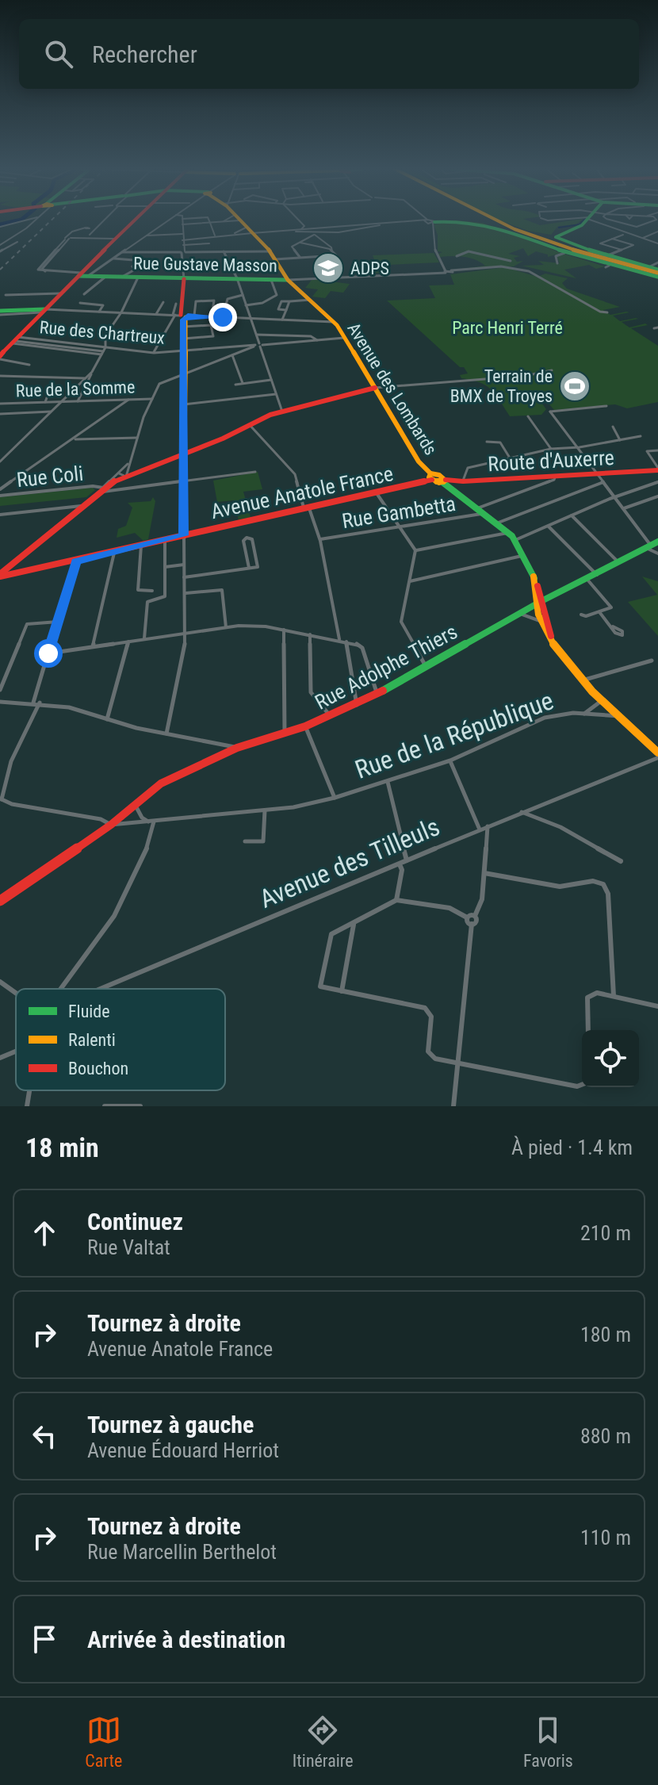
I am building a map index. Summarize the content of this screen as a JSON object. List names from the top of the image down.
{
  "streets": {
    "street": [
      "Rue Gustave Masson",
      "Rue des Chartreux",
      "Rue de la Somme",
      "Avenue des Lombards",
      "Route d'Auxerre",
      "Rue Coli",
      "Avenue Anatole France",
      "Rue Gambetta",
      "Rue Adolphe Thiers",
      "Rue de la République",
      "Avenue des Tilleuls"
    ]
  },
  "crossings": [
    ["Rue Gustave Masson", "Avenue des Lombards"],
    ["Avenue des Lombards", "Avenue Anatole France"],
    ["Route d'Auxerre", "Rue Gambetta"]
  ],
  "parks": ["Parc Henri Terré"],
  "places": {
    "school or university": ["ADPS"],
    "sports": ["Terrain de BMX de Troyes"]
  },
  "legend": ["Fluide", "Ralenti", "Bouchon"],
  "page": {
    "search": "Rechercher",
    "heading": ["18 min", "À pied · 1.4 km"],
    "list": [
      ["Continuez", "Rue Valtat", "210 m"],
      ["Tournez à droite", "Avenue Anatole France", "180 m"],
      ["Tournez à gauche", "Avenue Édouard Herriot", "880 m"],
      ["Tournez à droite", "Rue Marcellin Berthelot", "110 m"],
      "Arrivée à destination"
    ],
    "nav": ["Carte", "Itinéraire", "Favoris"]
  }
}
